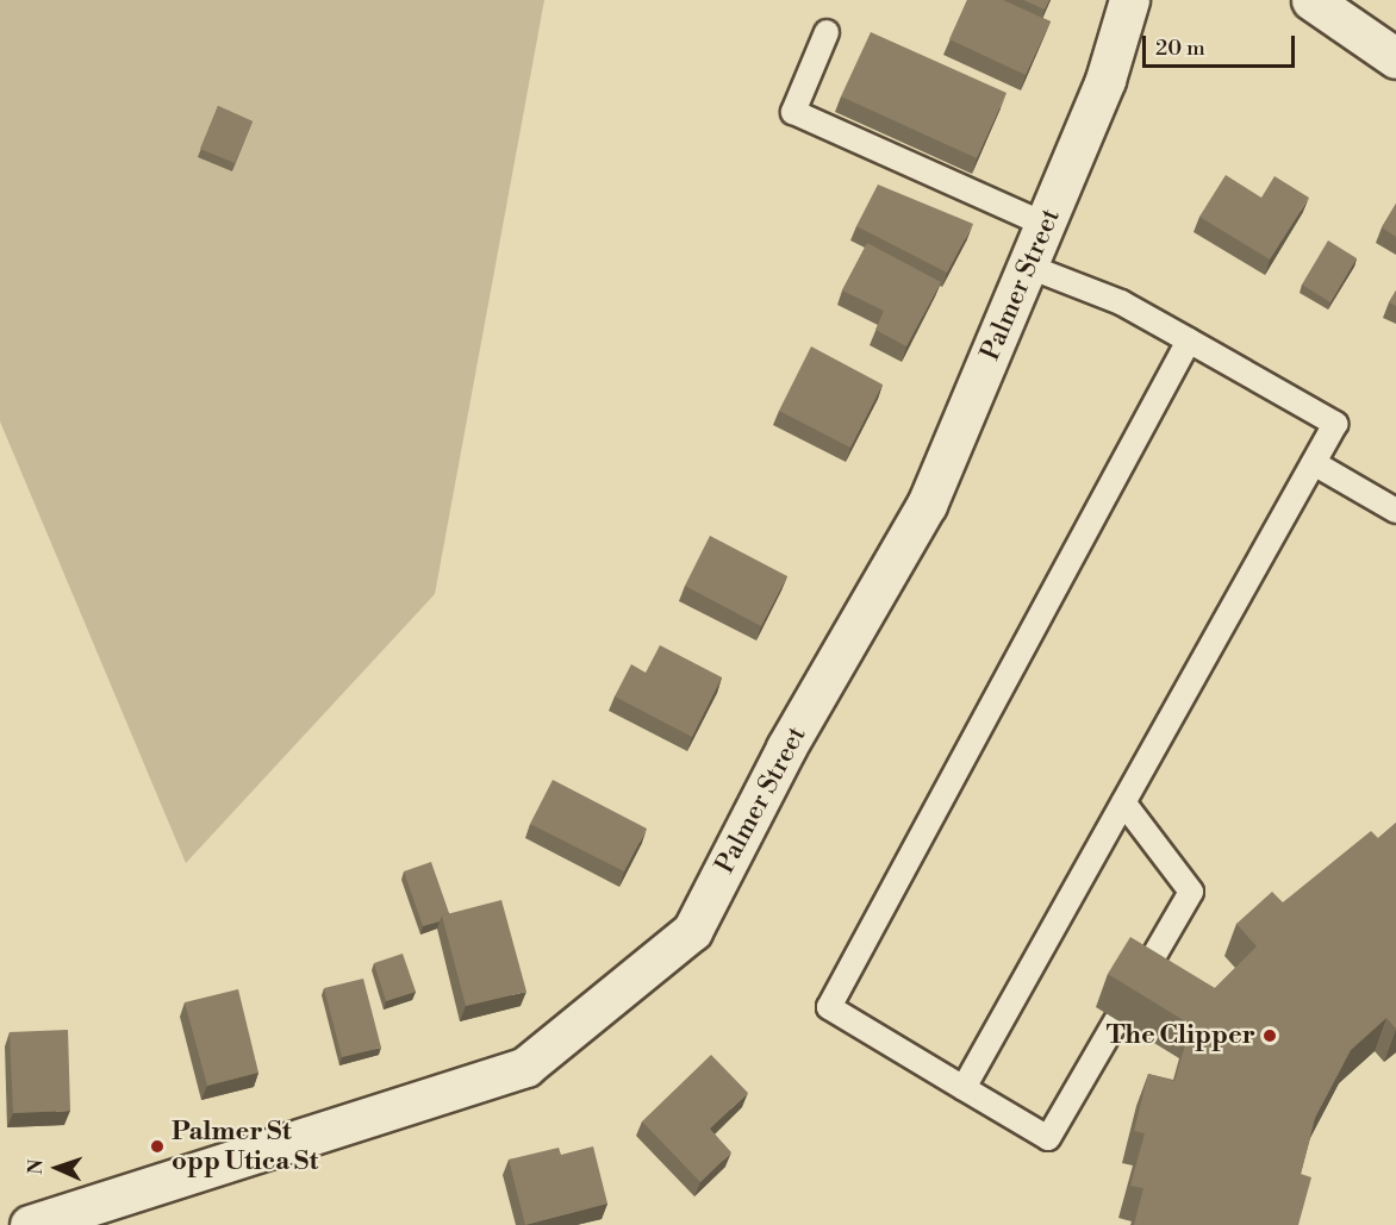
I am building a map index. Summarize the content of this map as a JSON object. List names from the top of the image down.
{
  "streets": {
    "street": ["Palmer Street"]
  },
  "places": ["The Clipper", "Palmer St opp Utica St"],
  "scale_bar": "20 m",
  "north": "left"
}
